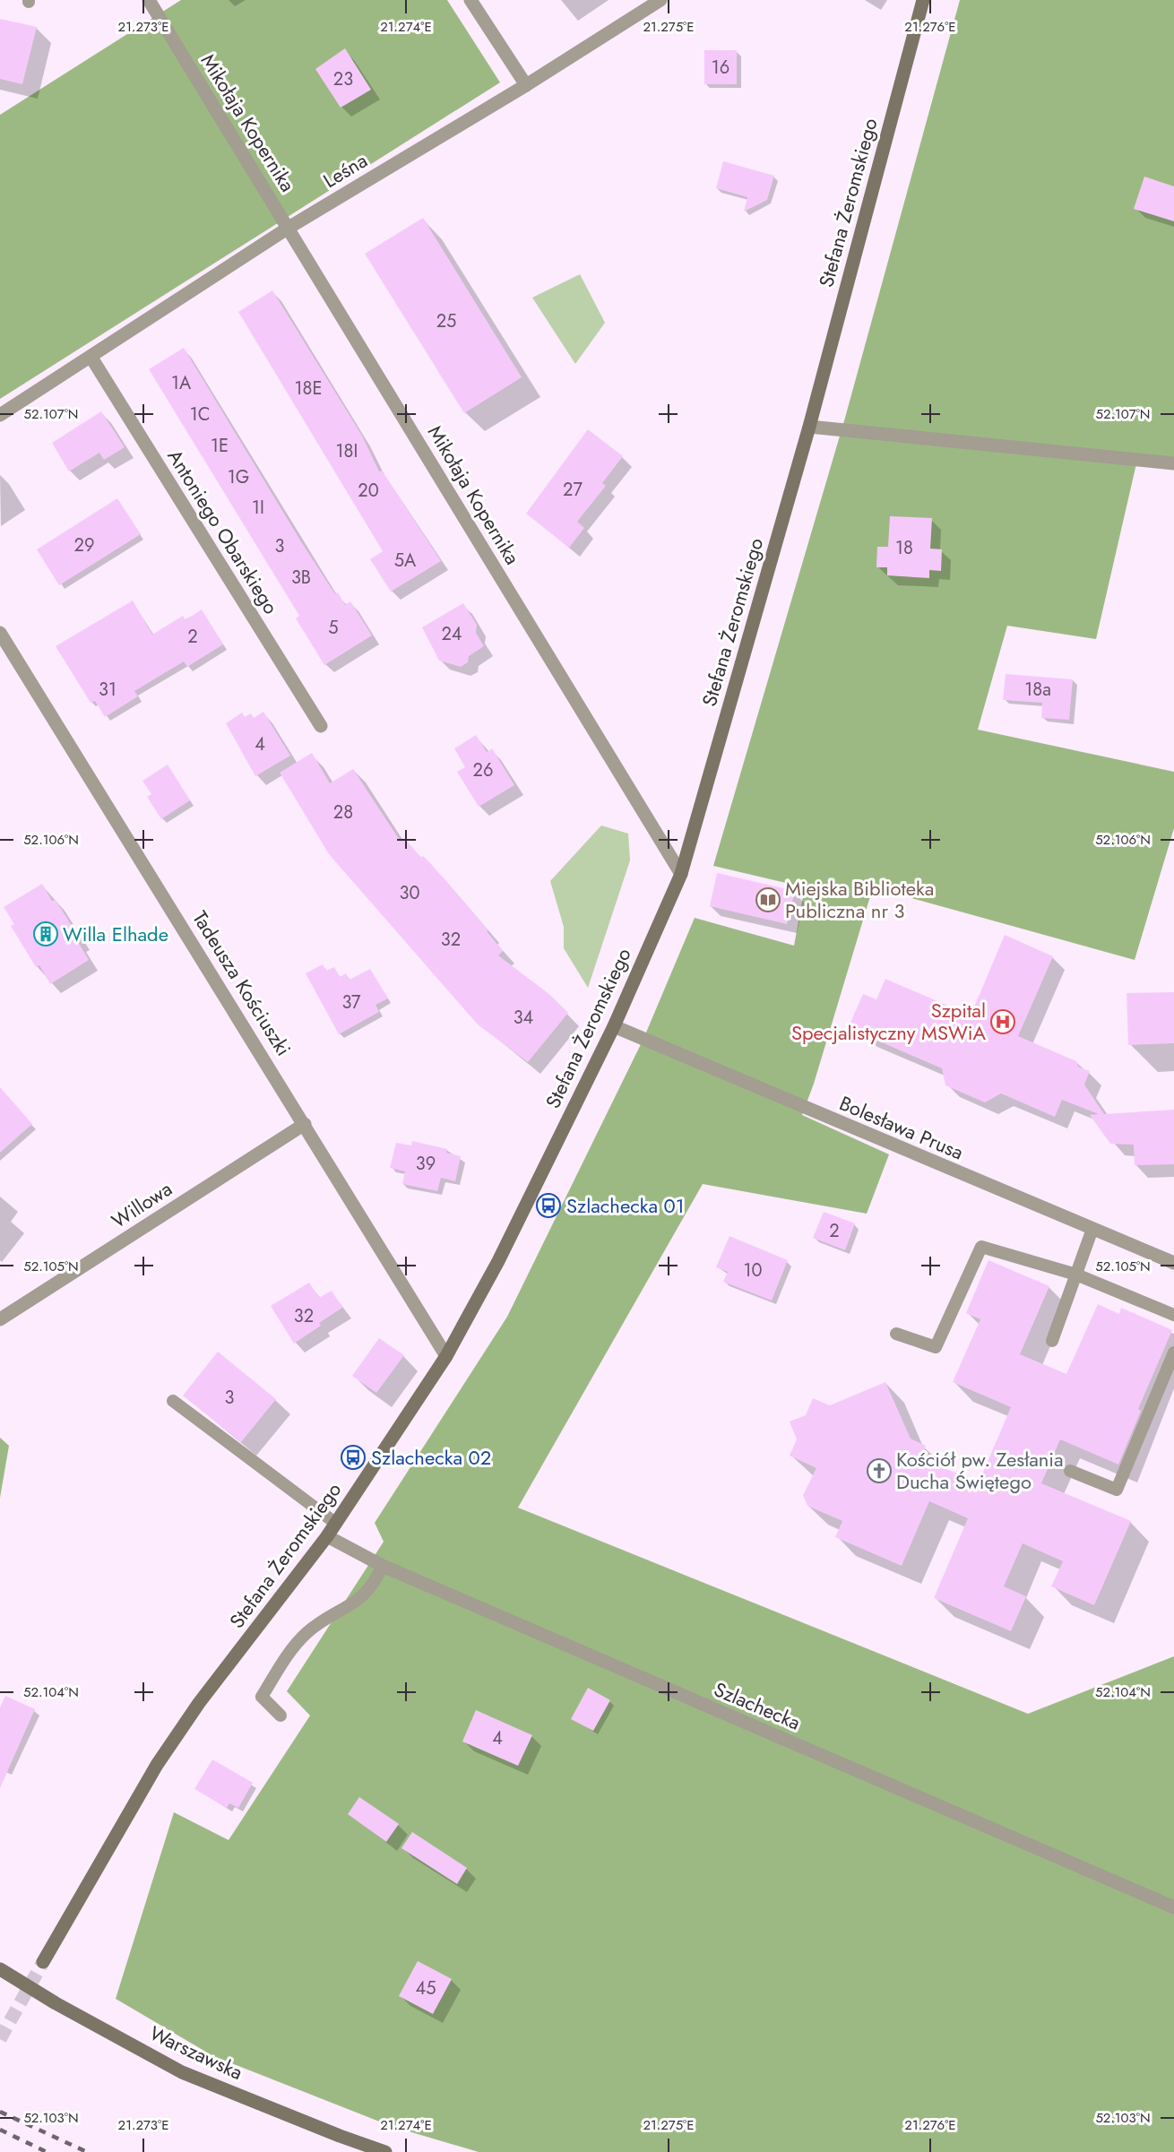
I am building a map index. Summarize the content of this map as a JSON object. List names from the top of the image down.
{
  "streets": {
    "main road": ["Stefana Żeromskiego", "Warszawska"],
    "street": [
      "Mikołaja Kopernika",
      "Leśna",
      "Antoniego Obarskiego",
      "Tadeusza Kościuszki",
      "Bolesława Prusa",
      "Willowa",
      "Szlachecka"
    ]
  },
  "crossings": [
    ["Mikołaja Kopernika", "Leśna"],
    ["Mikołaja Kopernika", "Stefana Żeromskiego"],
    ["Leśna", "Antoniego Obarskiego"],
    ["Stefana Żeromskiego", "Tadeusza Kościuszki"],
    ["Stefana Żeromskiego", "Bolesława Prusa"],
    ["Stefana Żeromskiego", "Szlachecka"],
    ["Tadeusza Kościuszki", "Willowa"]
  ],
  "places": {
    "library": ["Miejska Biblioteka Publiczna nr 3"],
    "building": ["Willa Elhade"],
    "hospital": ["Szpital Specjalistyczny MSWiA"],
    "bus stop": ["Szlachecka 01", "Szlachecka 02"],
    "church": ["Kościół pw. Zesłania Ducha Świętego"]
  },
  "house_numbers": [
    "16",
    "23",
    "25",
    "1A",
    "18E",
    "1C",
    "1E",
    "18I",
    "1G",
    "27",
    "20",
    "1I",
    "29",
    "3",
    "18",
    "5A",
    "3B",
    "5",
    "24",
    "2",
    "31",
    "18a",
    "4",
    "26",
    "28",
    "30",
    "32",
    "37",
    "34",
    "39",
    "2",
    "10",
    "32",
    "3",
    "4",
    "45"
  ],
  "coordinates": [
    "21.273°E",
    "21.274°E",
    "21.275°E",
    "21.276°E",
    "52.107°N",
    "52.106°N",
    "52.105°N",
    "52.104°N",
    "52.103°N"
  ]
}
